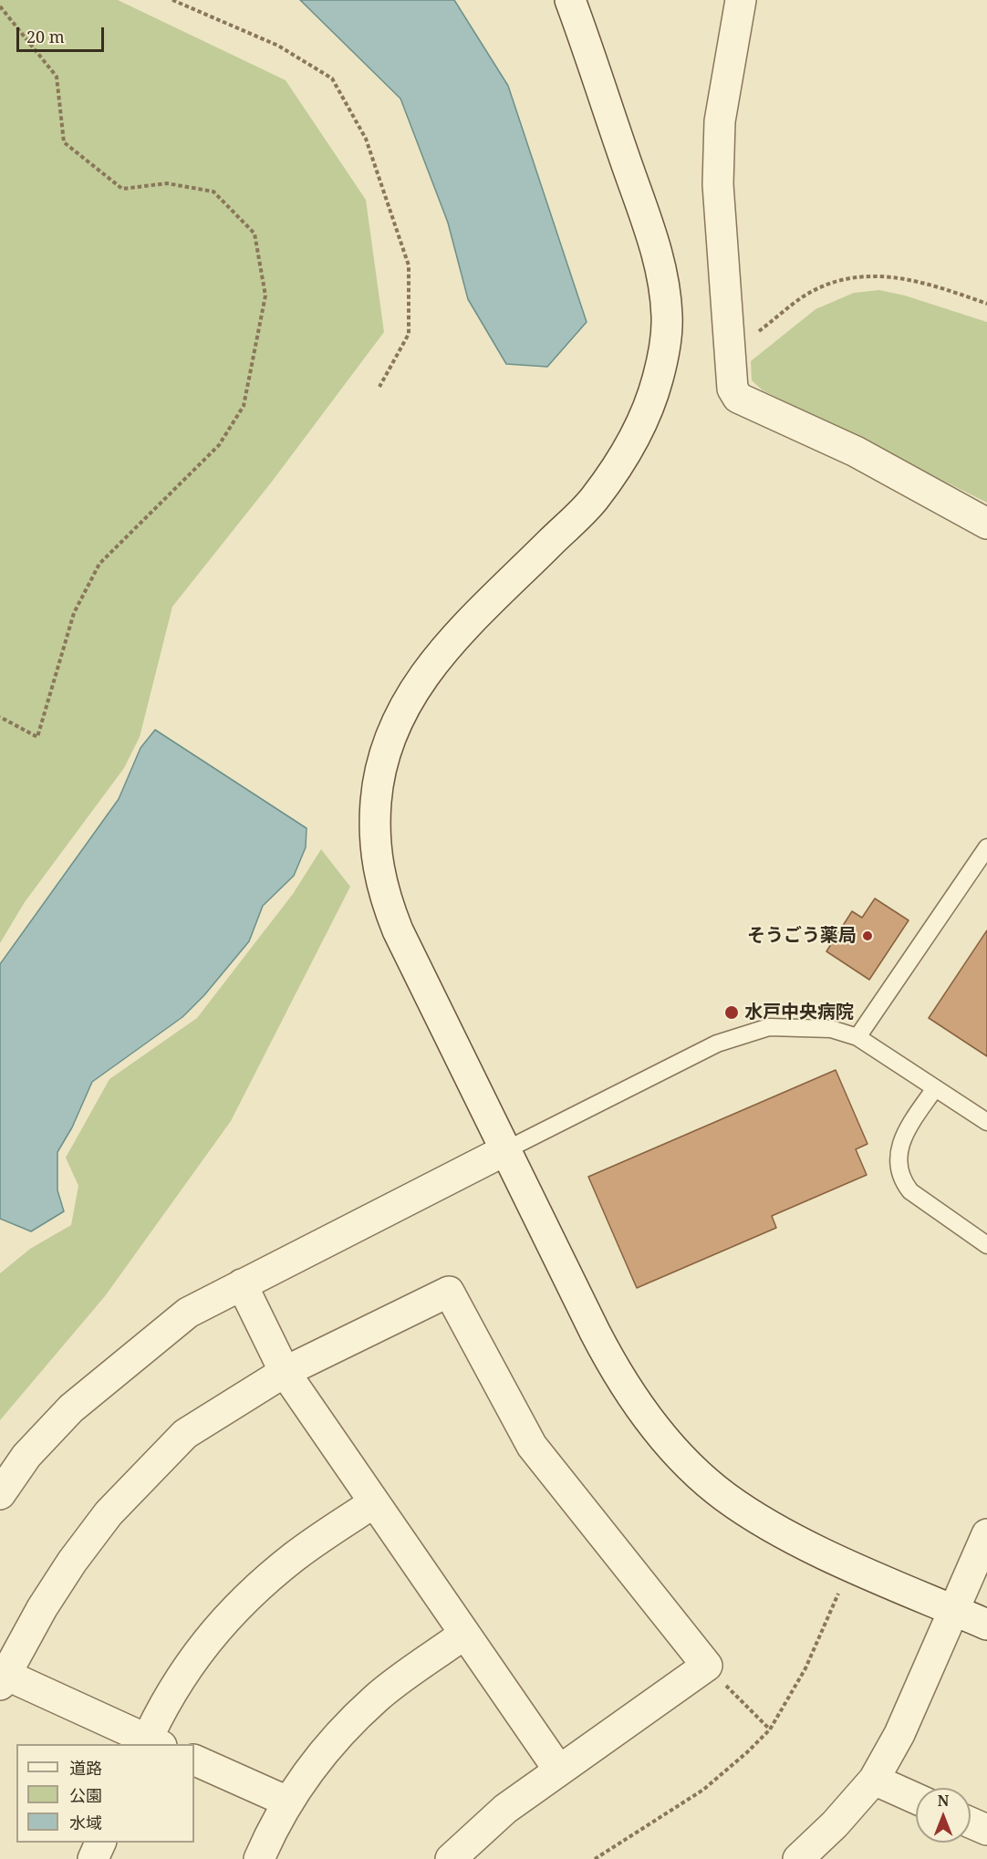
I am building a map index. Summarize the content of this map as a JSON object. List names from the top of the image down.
{
  "places": ["そうごう薬局", "水戸中央病院"],
  "legend": ["道路", "公園", "水域"],
  "scale_bar": "20 m",
  "north": "top"
}
